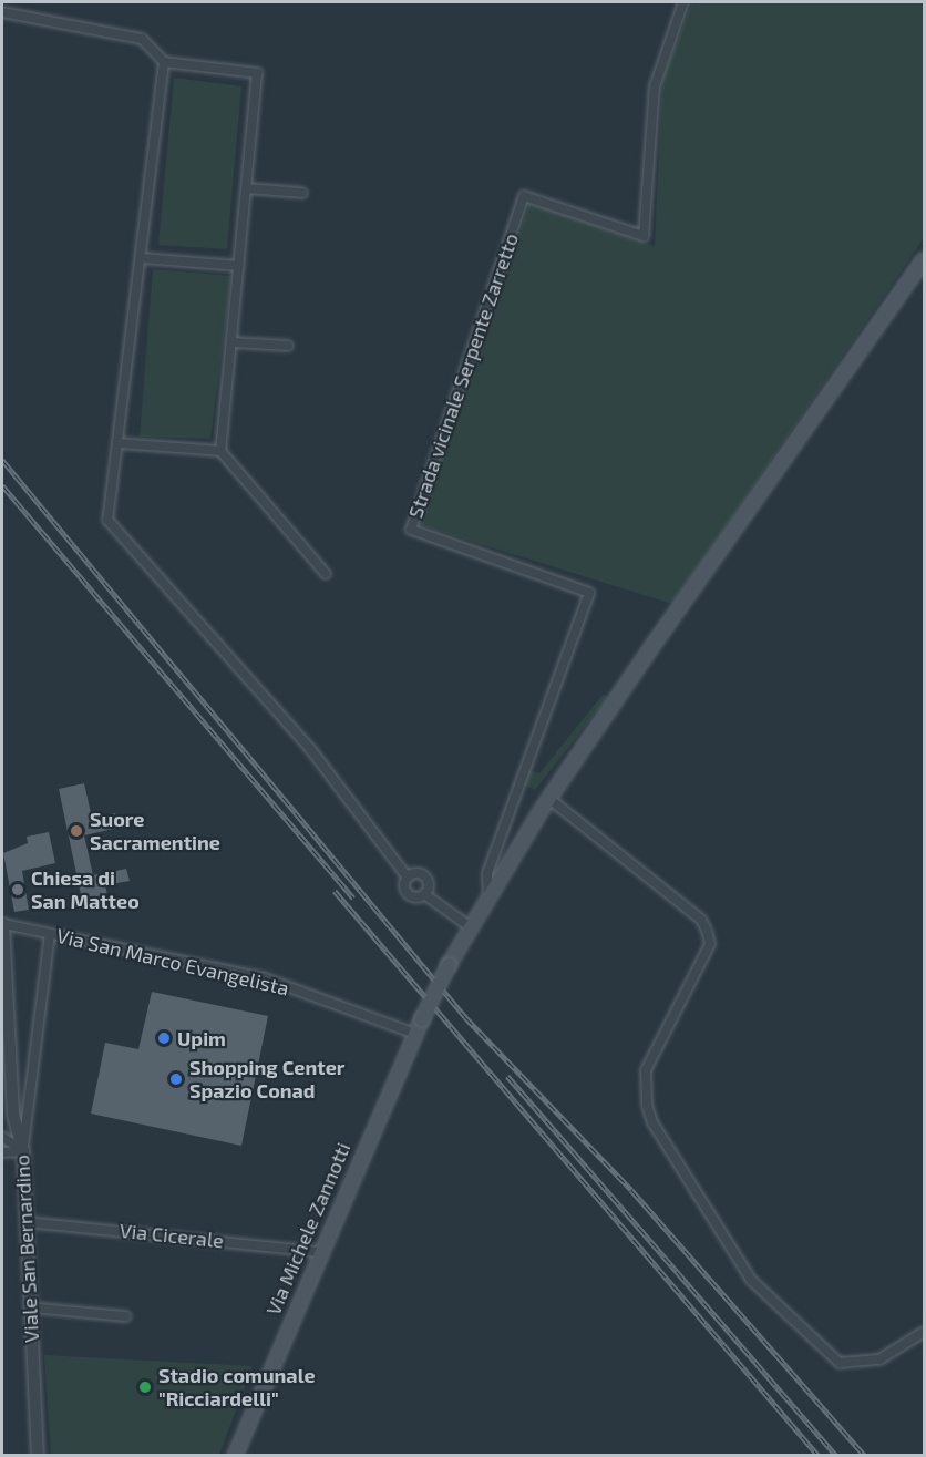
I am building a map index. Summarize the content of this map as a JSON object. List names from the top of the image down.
{
  "streets": {
    "main road": ["Via Michele Zannotti"],
    "street": [
      "Strada vicinale Serpente Zarretto",
      "Via San Marco Evangelista",
      "Via Cicerale",
      "Viale San Bernardino"
    ]
  },
  "crossings": [
    ["Strada vicinale Serpente Zarretto", "Via Michele Zannotti"],
    ["Via San Marco Evangelista", "Via Michele Zannotti"],
    ["Via San Marco Evangelista", "Viale San Bernardino"],
    ["Via Michele Zannotti", "Via Cicerale"],
    ["Via Cicerale", "Viale San Bernardino"]
  ],
  "places": [
    "Suore Sacramentine",
    "Chiesa di San Matteo",
    "Upim",
    "Shopping Center Spazio Conad",
    "Stadio comunale \"Ricciardelli\""
  ]
}
